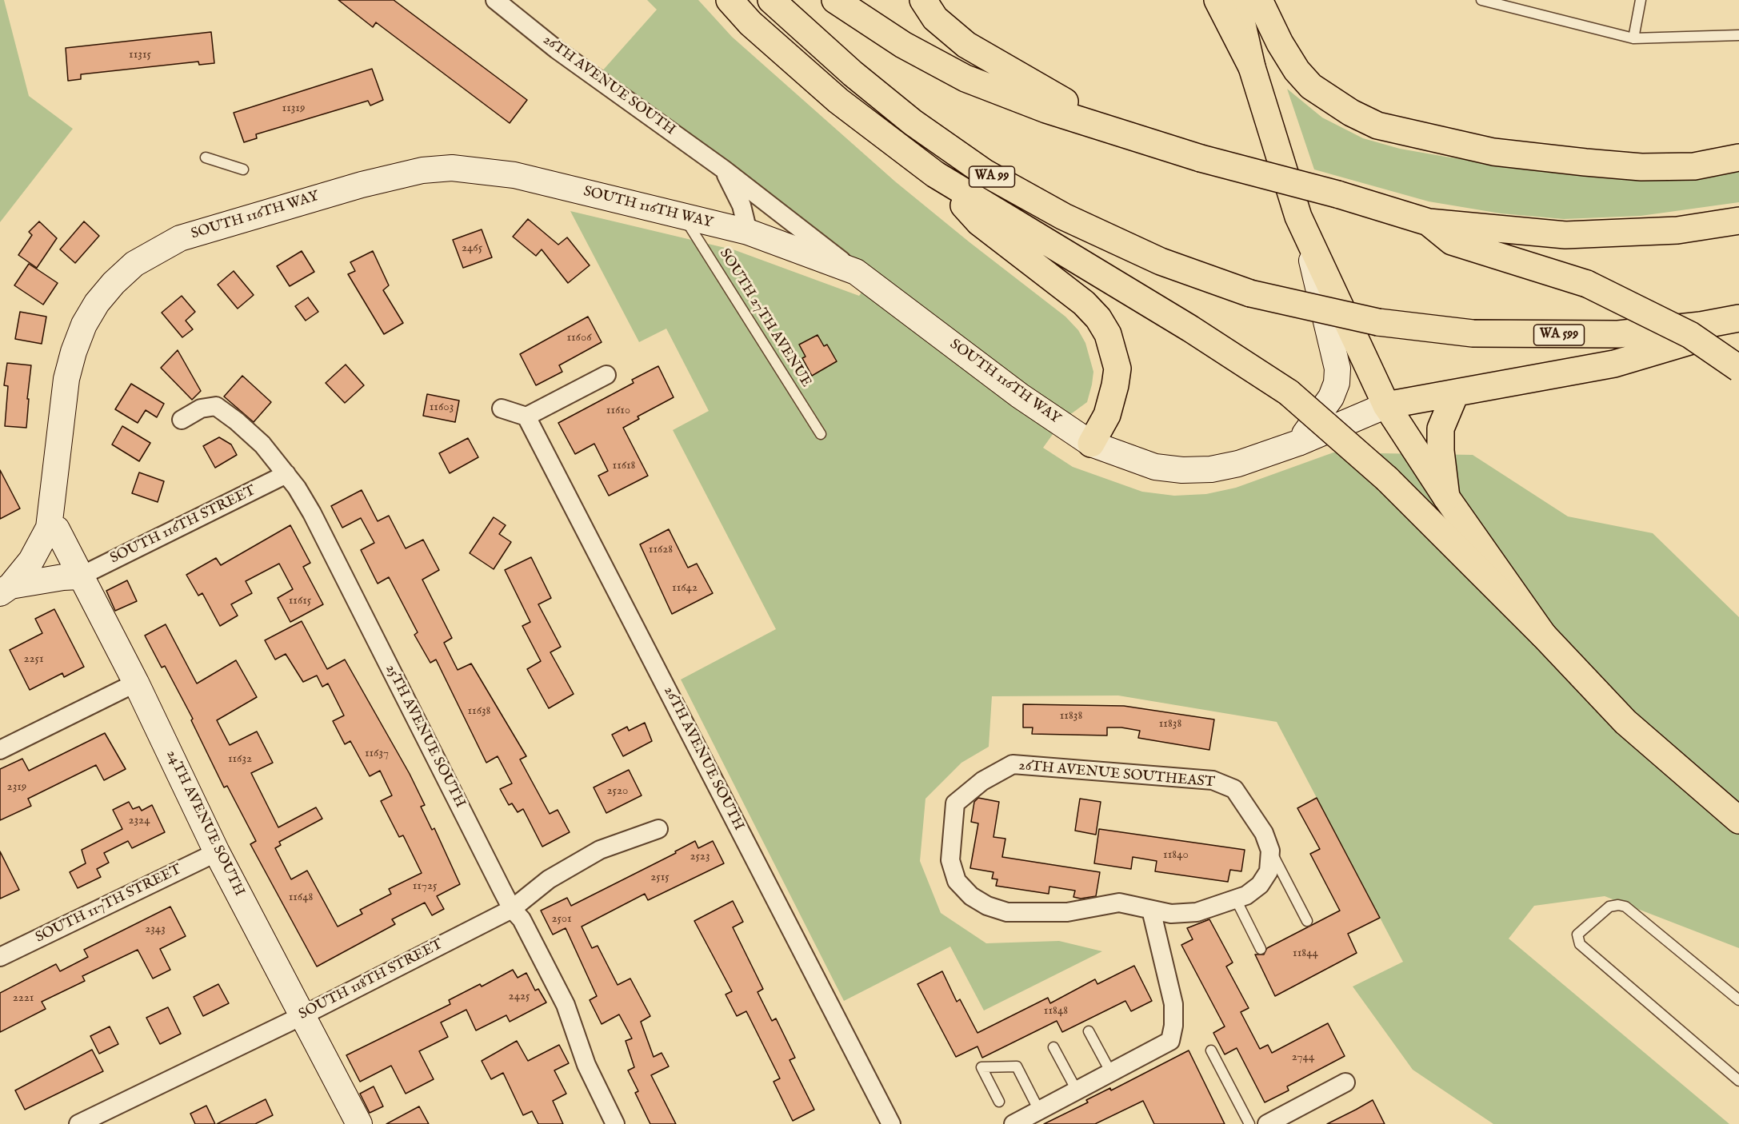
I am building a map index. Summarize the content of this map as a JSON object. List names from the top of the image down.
{
  "streets": {
    "main road": ["WA 99", "WA 599"],
    "street": [
      "26TH AVENUE SOUTH",
      "SOUTH 116TH WAY",
      "SOUTH 116TH STREET",
      "25TH AVENUE SOUTH",
      "26TH AVENUE SOUTHEAST",
      "24TH AVENUE SOUTH",
      "SOUTH 117TH STREET",
      "SOUTH 118TH STREET"
    ],
    "lane": ["SOUTH 27TH AVENUE"]
  },
  "crossings": [
    ["26TH AVENUE SOUTH", "SOUTH 116TH WAY"],
    ["WA 99", "WA 599"],
    ["SOUTH 116TH WAY", "SOUTH 27TH AVENUE"],
    ["SOUTH 116TH WAY", "24TH AVENUE SOUTH"],
    ["SOUTH 116TH STREET", "25TH AVENUE SOUTH"],
    ["SOUTH 116TH STREET", "24TH AVENUE SOUTH"],
    ["25TH AVENUE SOUTH", "SOUTH 118TH STREET"],
    ["24TH AVENUE SOUTH", "SOUTH 117TH STREET"],
    ["24TH AVENUE SOUTH", "SOUTH 118TH STREET"]
  ],
  "house_numbers": [
    "11315",
    "11319",
    "2465",
    "11606",
    "11603",
    "11610",
    "11618",
    "11628",
    "11642",
    "11615",
    "2251",
    "11638",
    "11838",
    "11838",
    "11637",
    "11632",
    "2319",
    "2520",
    "2324",
    "11840",
    "2523",
    "2515",
    "11725",
    "11648",
    "2501",
    "2343",
    "11844",
    "2425",
    "2221",
    "11848",
    "2744"
  ]
}
